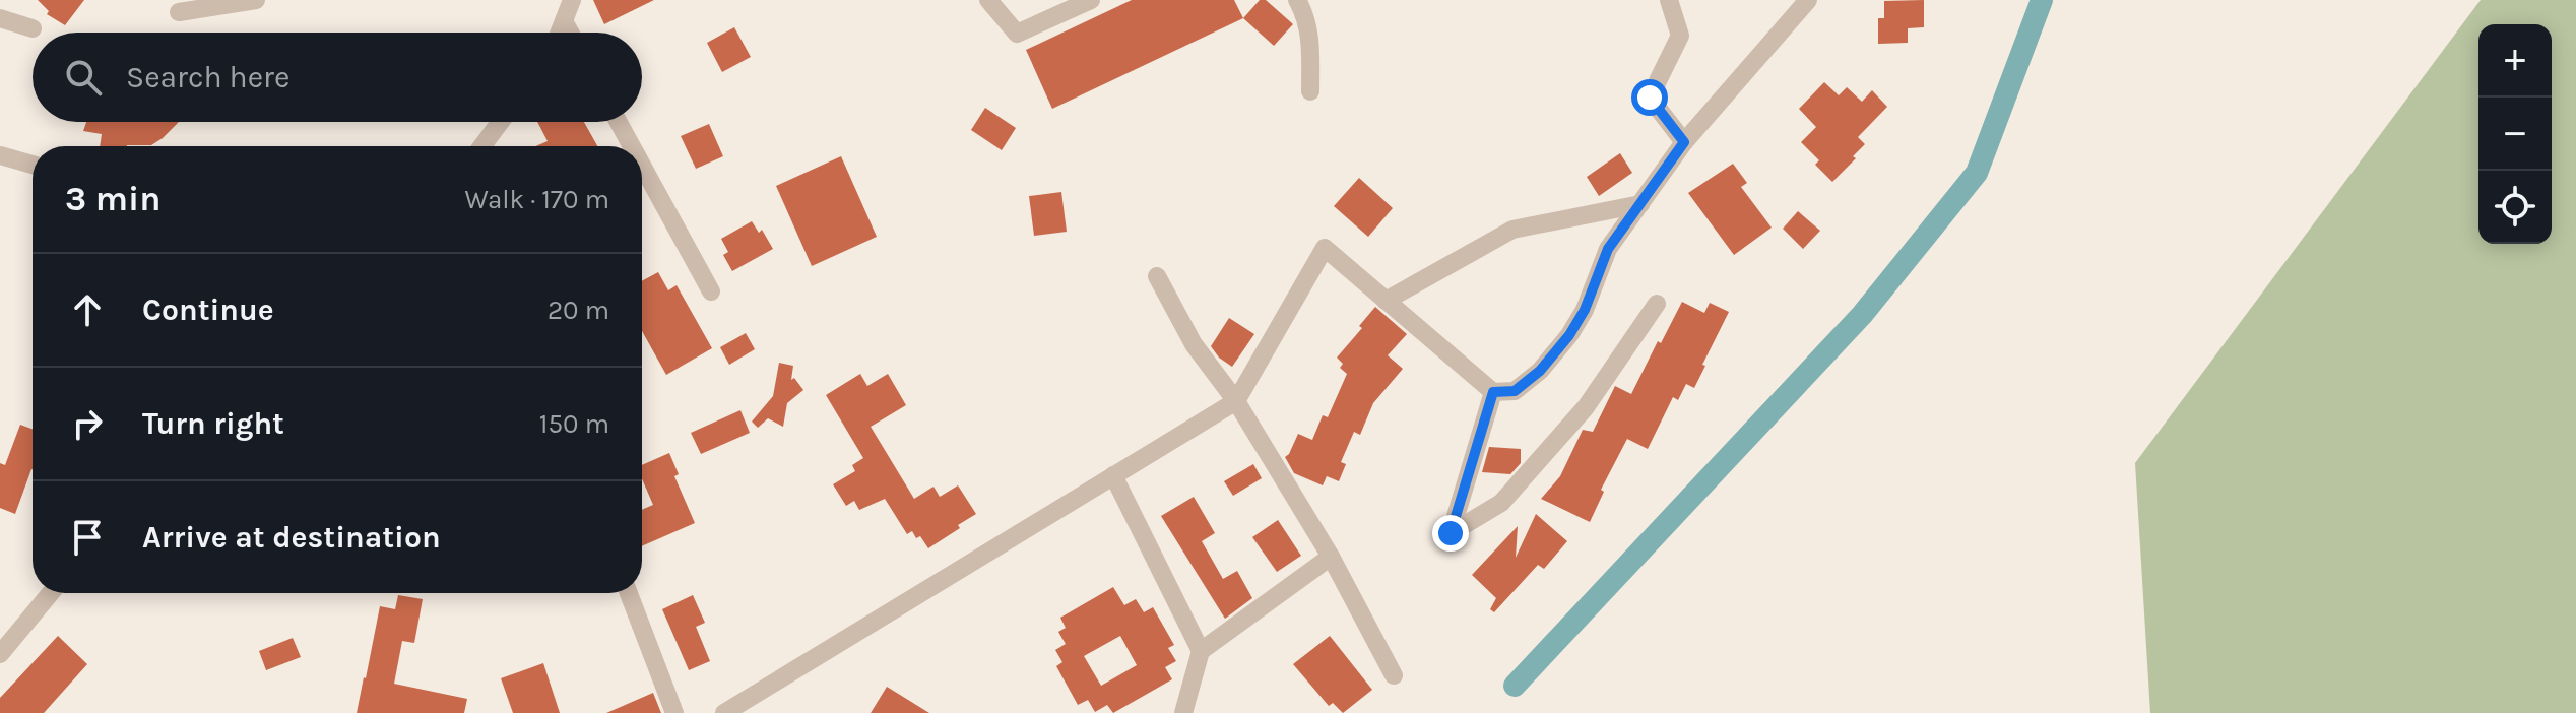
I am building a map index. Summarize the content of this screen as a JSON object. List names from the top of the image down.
{
  "page": {
    "map_buttons": ["+", "−"],
    "search": "Search here",
    "heading": ["3 min", "Walk · 170 m"],
    "list": [
      ["Continue", "20 m"],
      ["Turn right", "150 m"],
      "Arrive at destination"
    ]
  }
}
